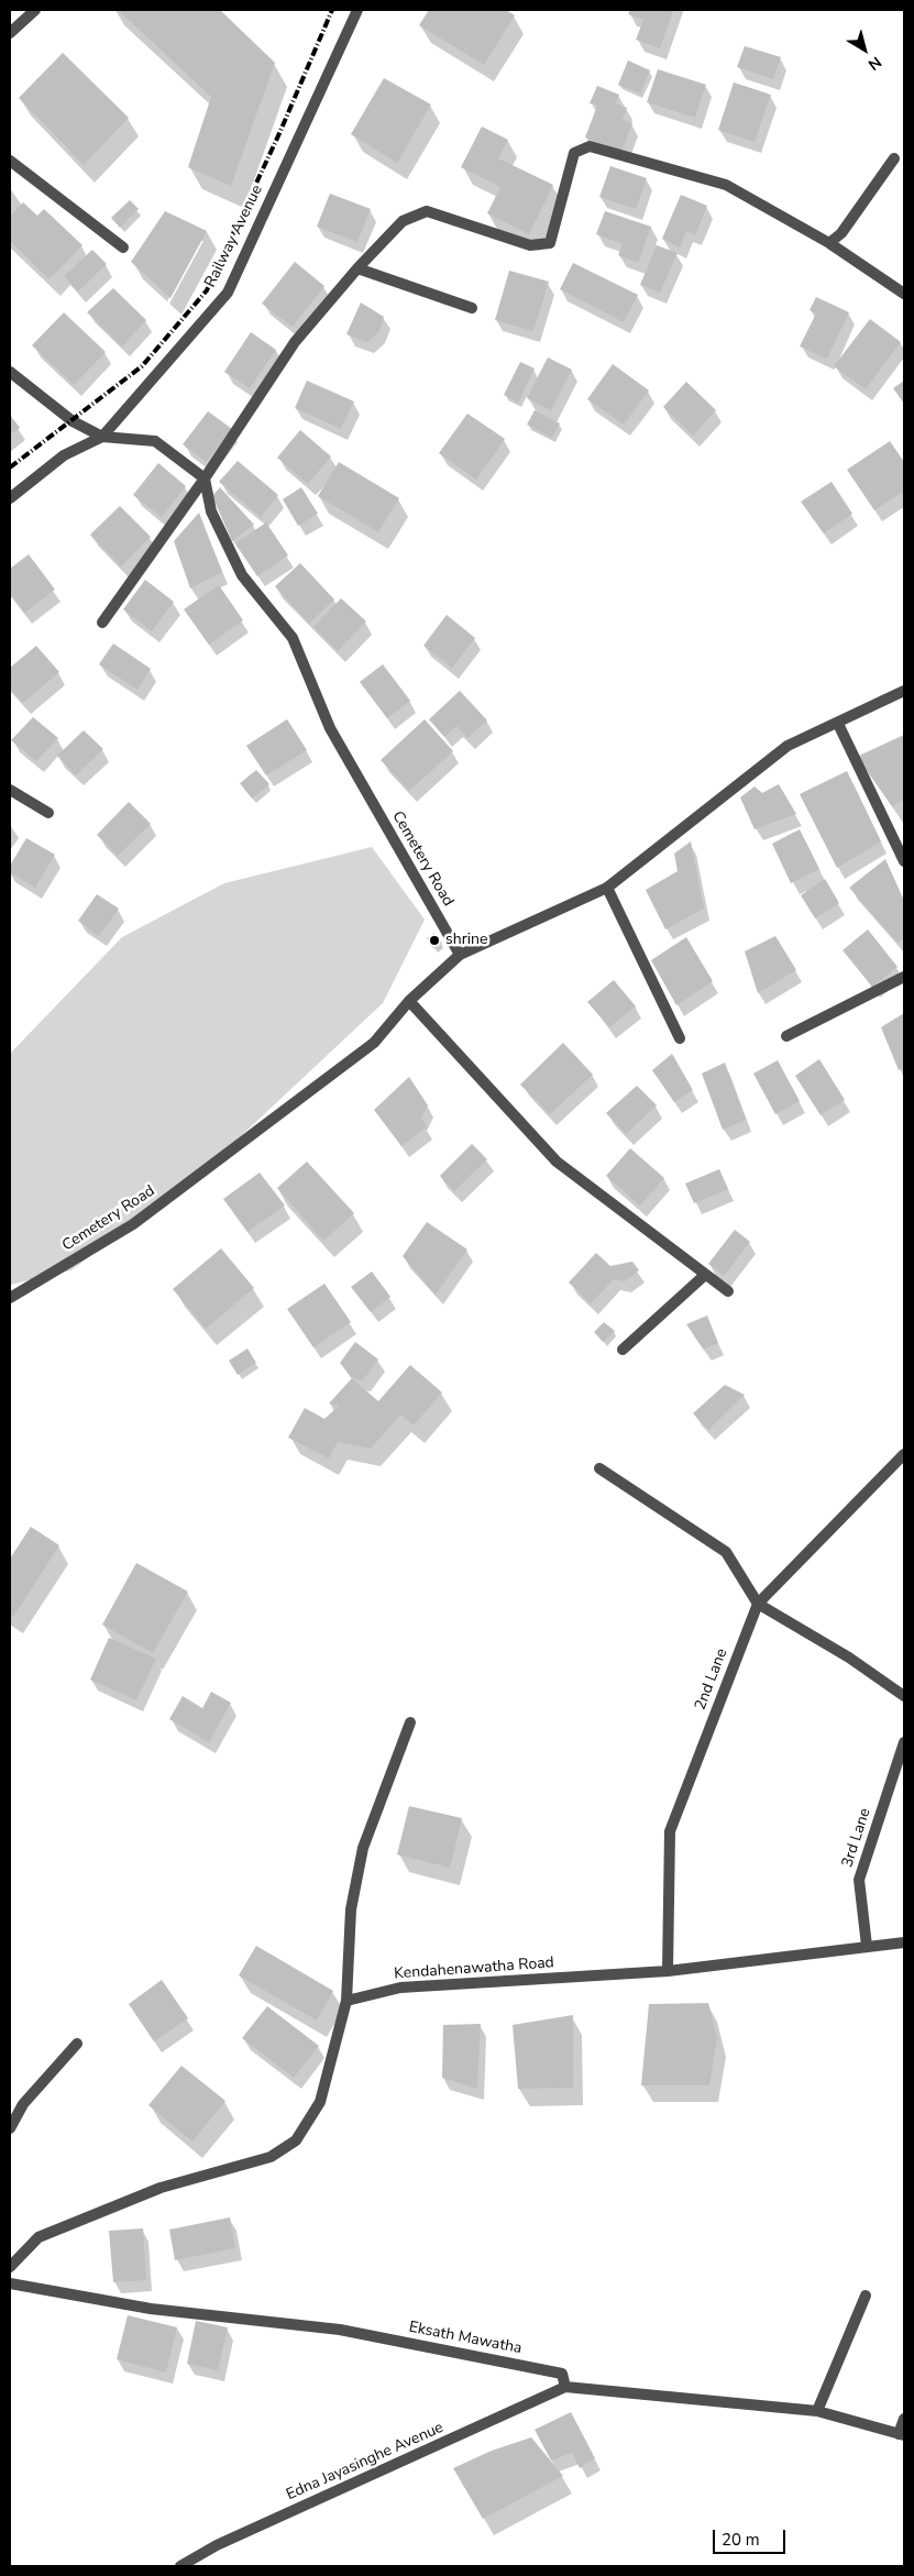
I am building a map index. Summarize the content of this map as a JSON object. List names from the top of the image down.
{
  "streets": {
    "street": [
      "Railway Avenue",
      "Cemetery Road",
      "2nd Lane",
      "3rd Lane",
      "Kendahenawatha Road",
      "Eksath Mawatha",
      "Edna Jayasinghe Avenue"
    ]
  },
  "crossings": [
    ["2nd Lane", "Kendahenawatha Road"],
    ["3rd Lane", "Kendahenawatha Road"],
    ["Eksath Mawatha", "Edna Jayasinghe Avenue"]
  ],
  "places": ["shrine"],
  "scale_bar": "20 m",
  "north": "bottom right"
}
